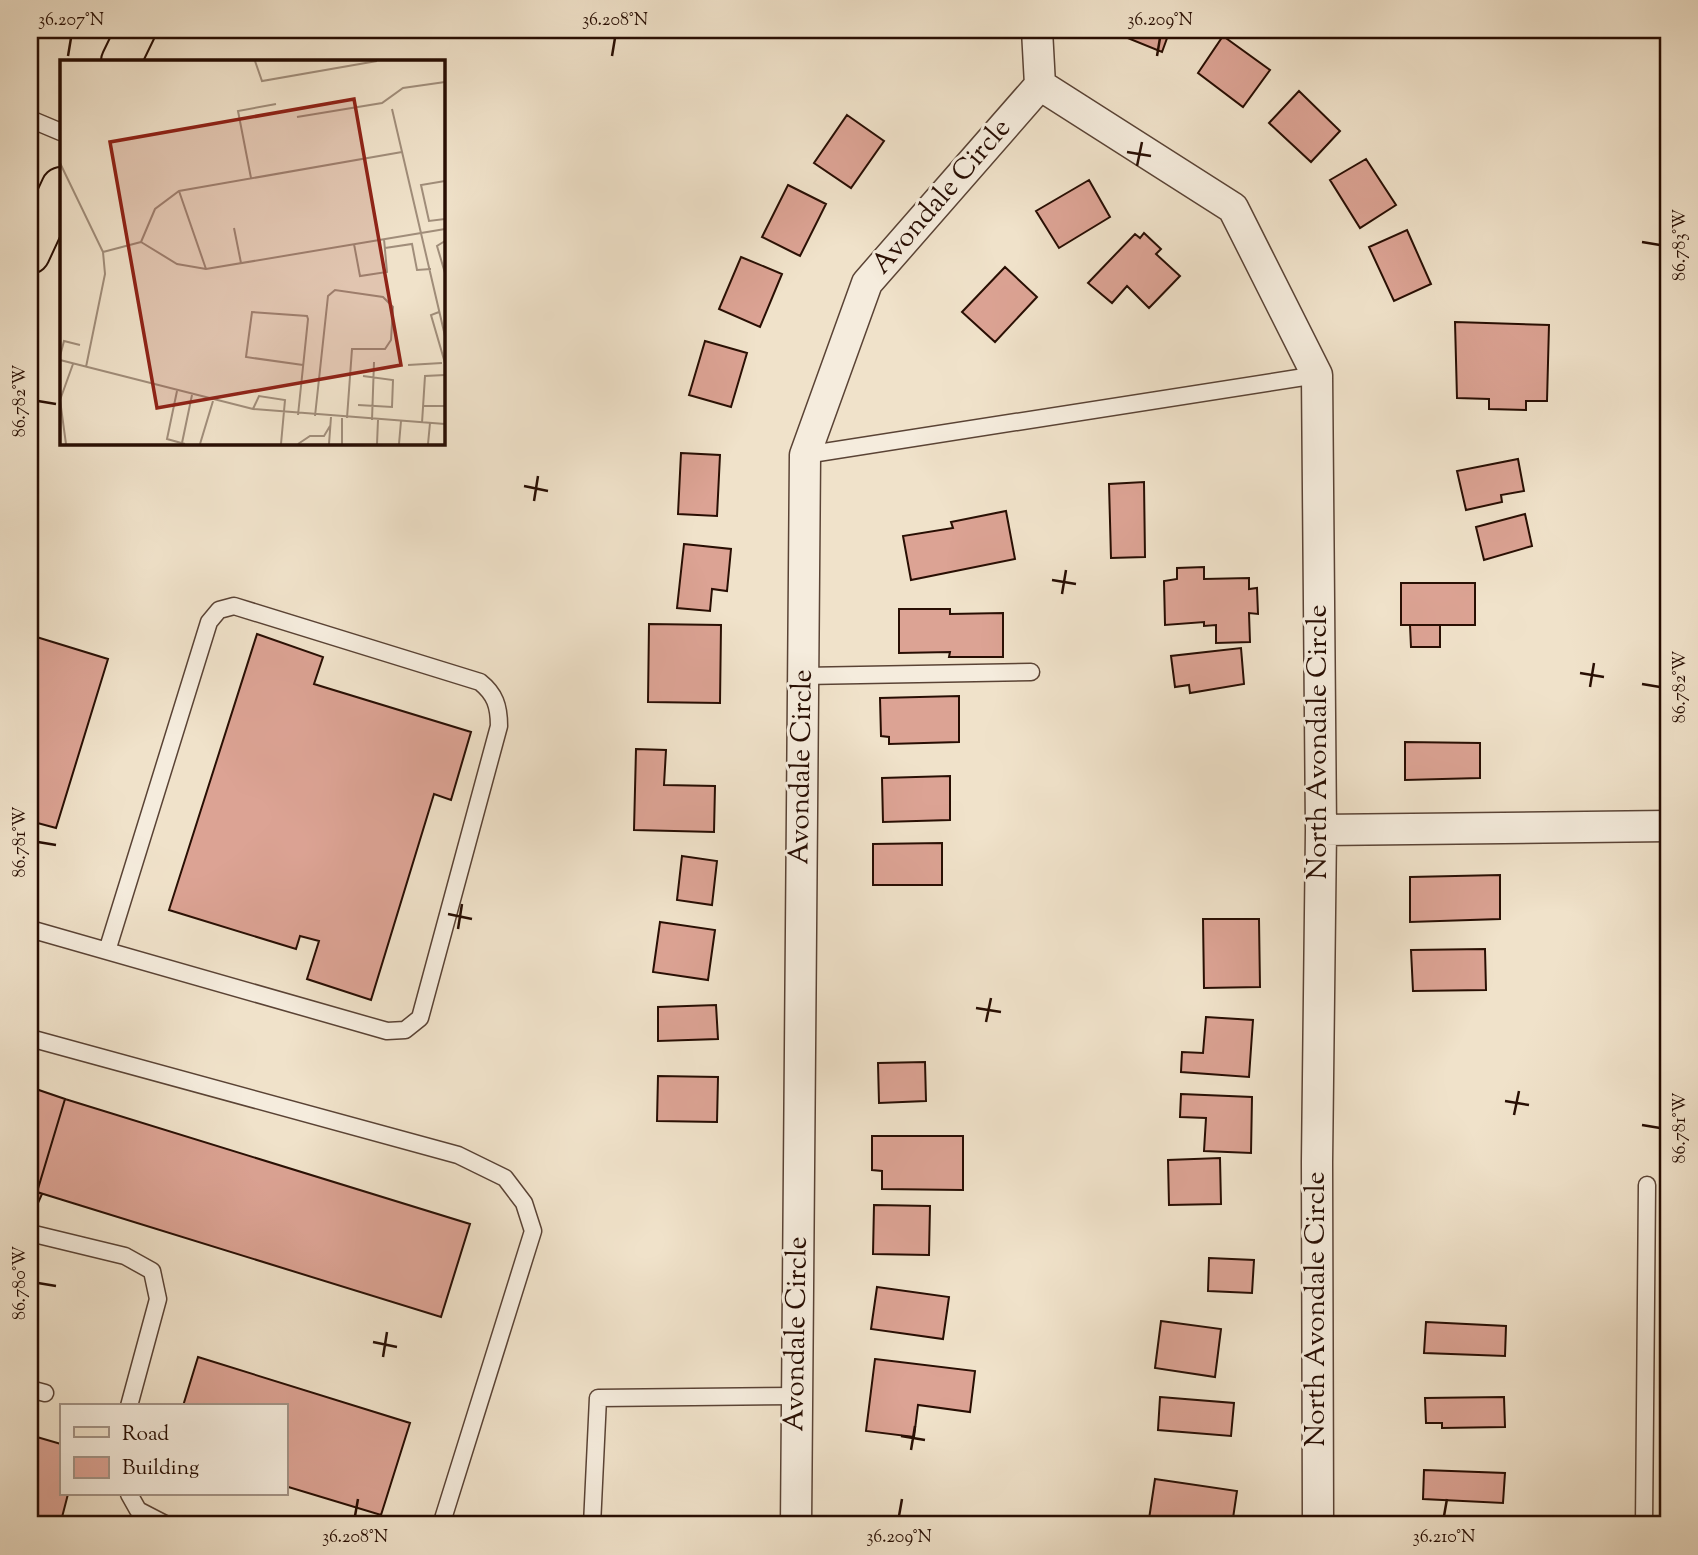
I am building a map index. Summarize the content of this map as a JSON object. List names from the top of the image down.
{
  "streets": {
    "street": ["Avondale Circle", "North Avondale Circle"]
  },
  "crossings": [
    ["Avondale Circle", "North Avondale Circle"]
  ],
  "legend": ["Road", "Building"],
  "coordinates": [
    "36.207°N",
    "36.208°N",
    "36.209°N",
    "86.783°W",
    "86.782°W",
    "86.781°W",
    "86.780°W",
    "36.210°N"
  ]
}
